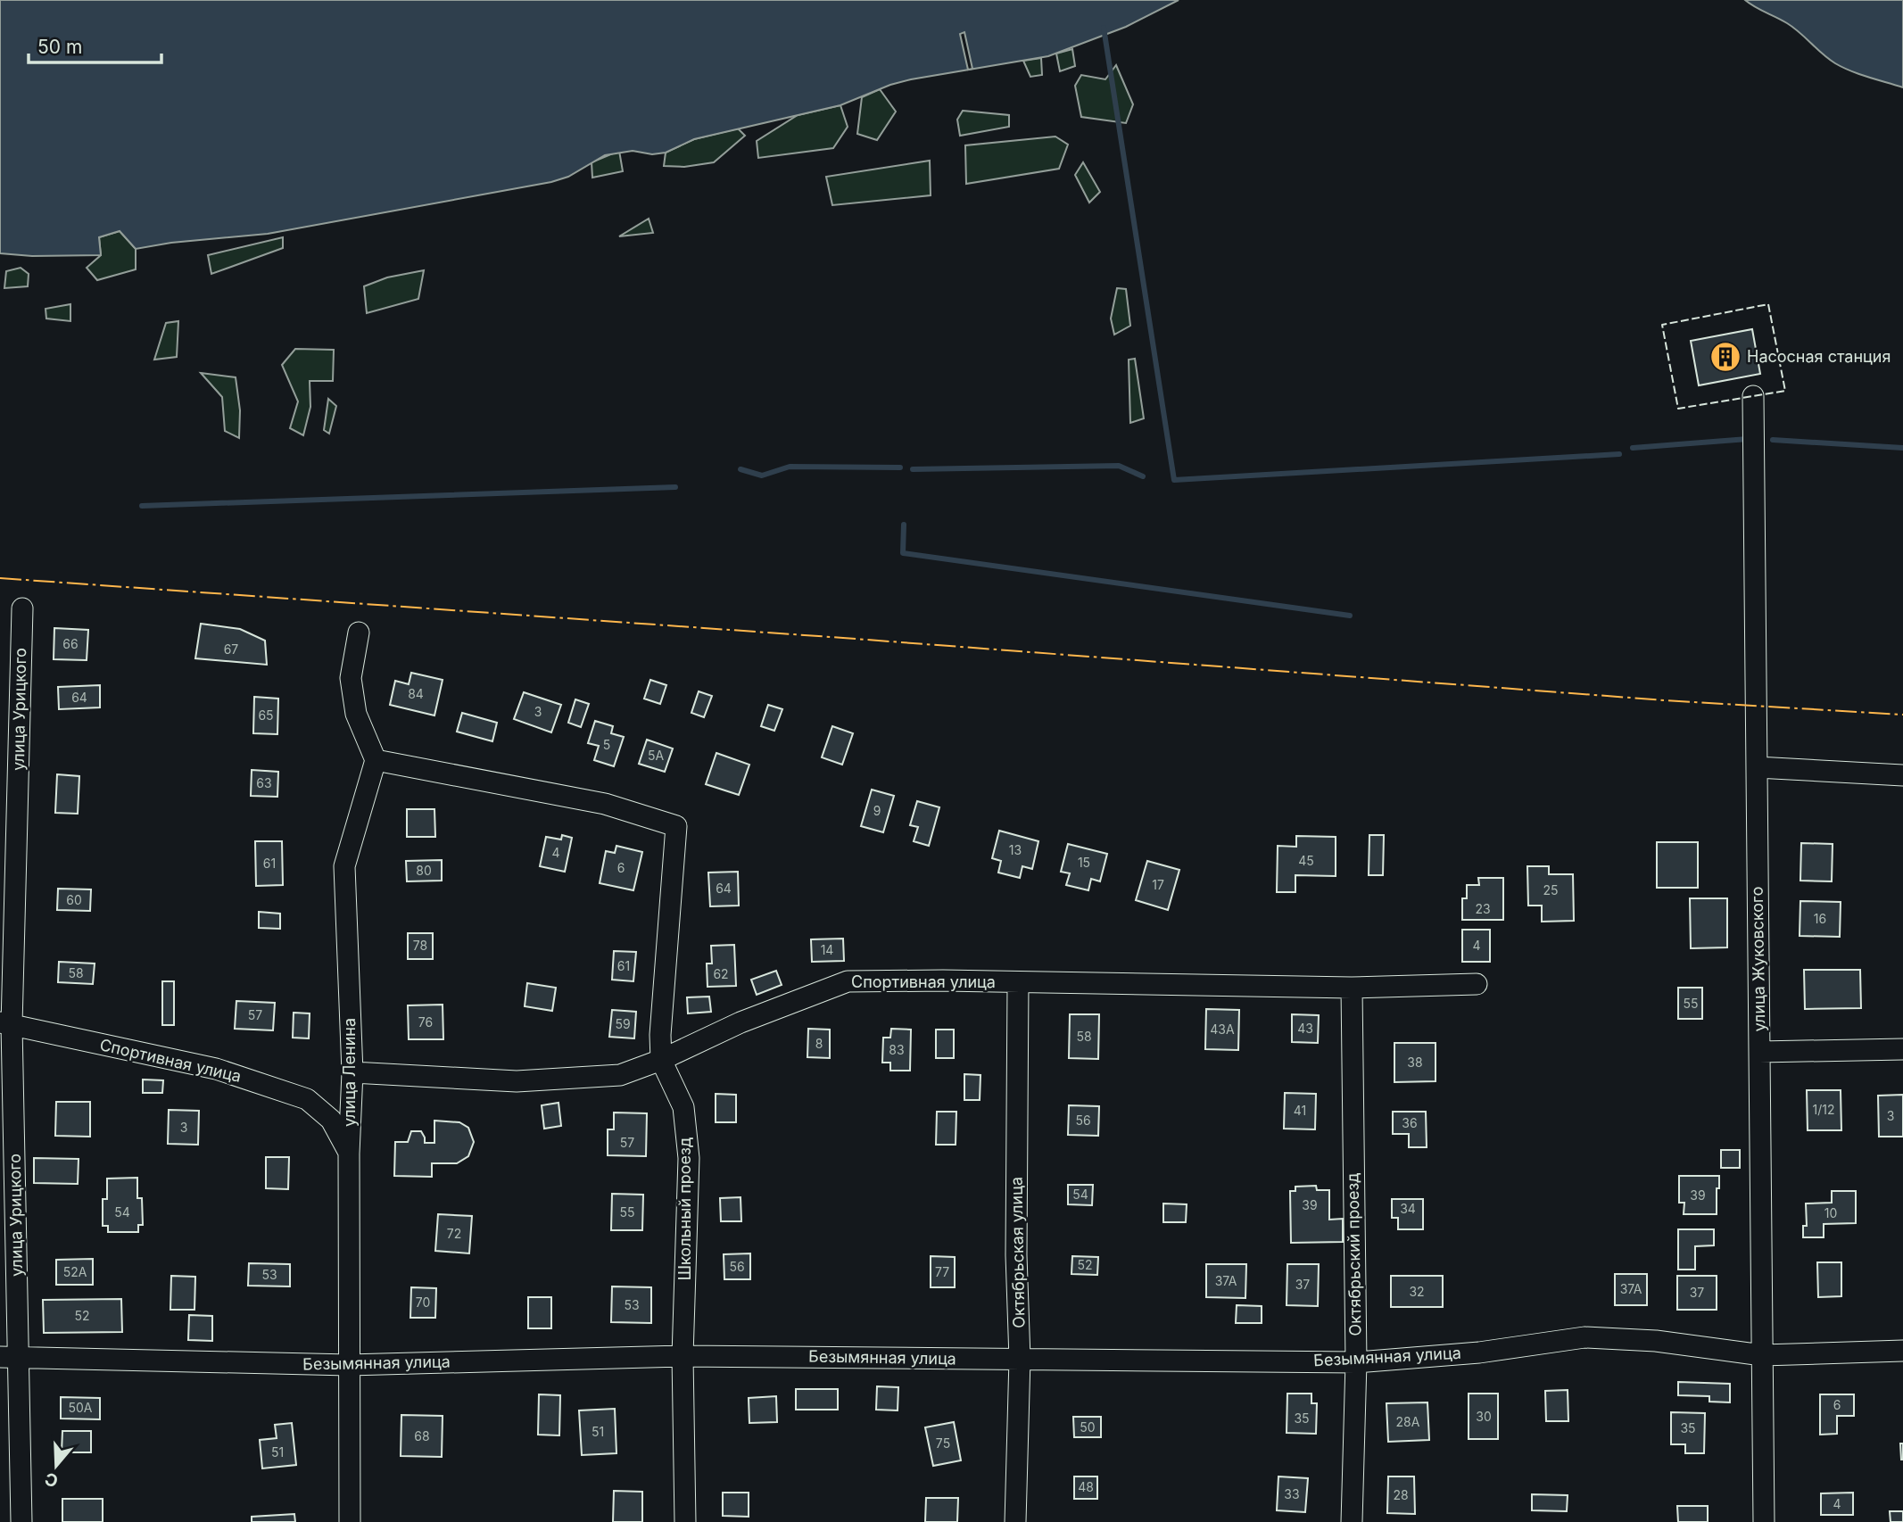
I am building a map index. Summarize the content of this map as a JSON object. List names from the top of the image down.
{
  "streets": {
    "street": [
      "улица Урицкого",
      "улица Жуковского",
      "Спортивная улица",
      "улица Ленина",
      "Школьный проезд",
      "Октябрьская улица",
      "Октябрьский проезд",
      "Безымянная улица"
    ]
  },
  "crossings": [
    ["улица Урицкого", "Спортивная улица"],
    ["улица Урицкого", "Безымянная улица"],
    ["улица Жуковского", "Безымянная улица"],
    ["Спортивная улица", "улица Ленина"],
    ["Спортивная улица", "Школьный проезд"],
    ["Спортивная улица", "Октябрьская улица"],
    ["Спортивная улица", "Октябрьский проезд"],
    ["улица Ленина", "Школьный проезд"],
    ["улица Ленина", "Безымянная улица"],
    ["Школьный проезд", "Безымянная улица"],
    ["Октябрьская улица", "Безымянная улица"],
    ["Октябрьский проезд", "Безымянная улица"]
  ],
  "places": {
    "building": ["Насосная станция"]
  },
  "house_numbers": [
    "66",
    "67",
    "84",
    "64",
    "3",
    "65",
    "5",
    "5А",
    "63",
    "9",
    "13",
    "4",
    "45",
    "15",
    "61",
    "6",
    "80",
    "17",
    "64",
    "25",
    "60",
    "23",
    "16",
    "78",
    "4",
    "14",
    "61",
    "58",
    "62",
    "55",
    "57",
    "76",
    "59",
    "43",
    "43А",
    "58",
    "8",
    "83",
    "38",
    "1/12",
    "41",
    "3",
    "56",
    "36",
    "3",
    "57",
    "54",
    "39",
    "39",
    "34",
    "54",
    "55",
    "10",
    "72",
    "52",
    "56",
    "52А",
    "77",
    "53",
    "37А",
    "37",
    "37А",
    "32",
    "37",
    "70",
    "53",
    "52",
    "6",
    "50А",
    "30",
    "35",
    "28А",
    "50",
    "35",
    "51",
    "68",
    "75",
    "51",
    "48",
    "33",
    "28",
    "4"
  ],
  "scale_bar": "50 m",
  "north": "bottom"
}
